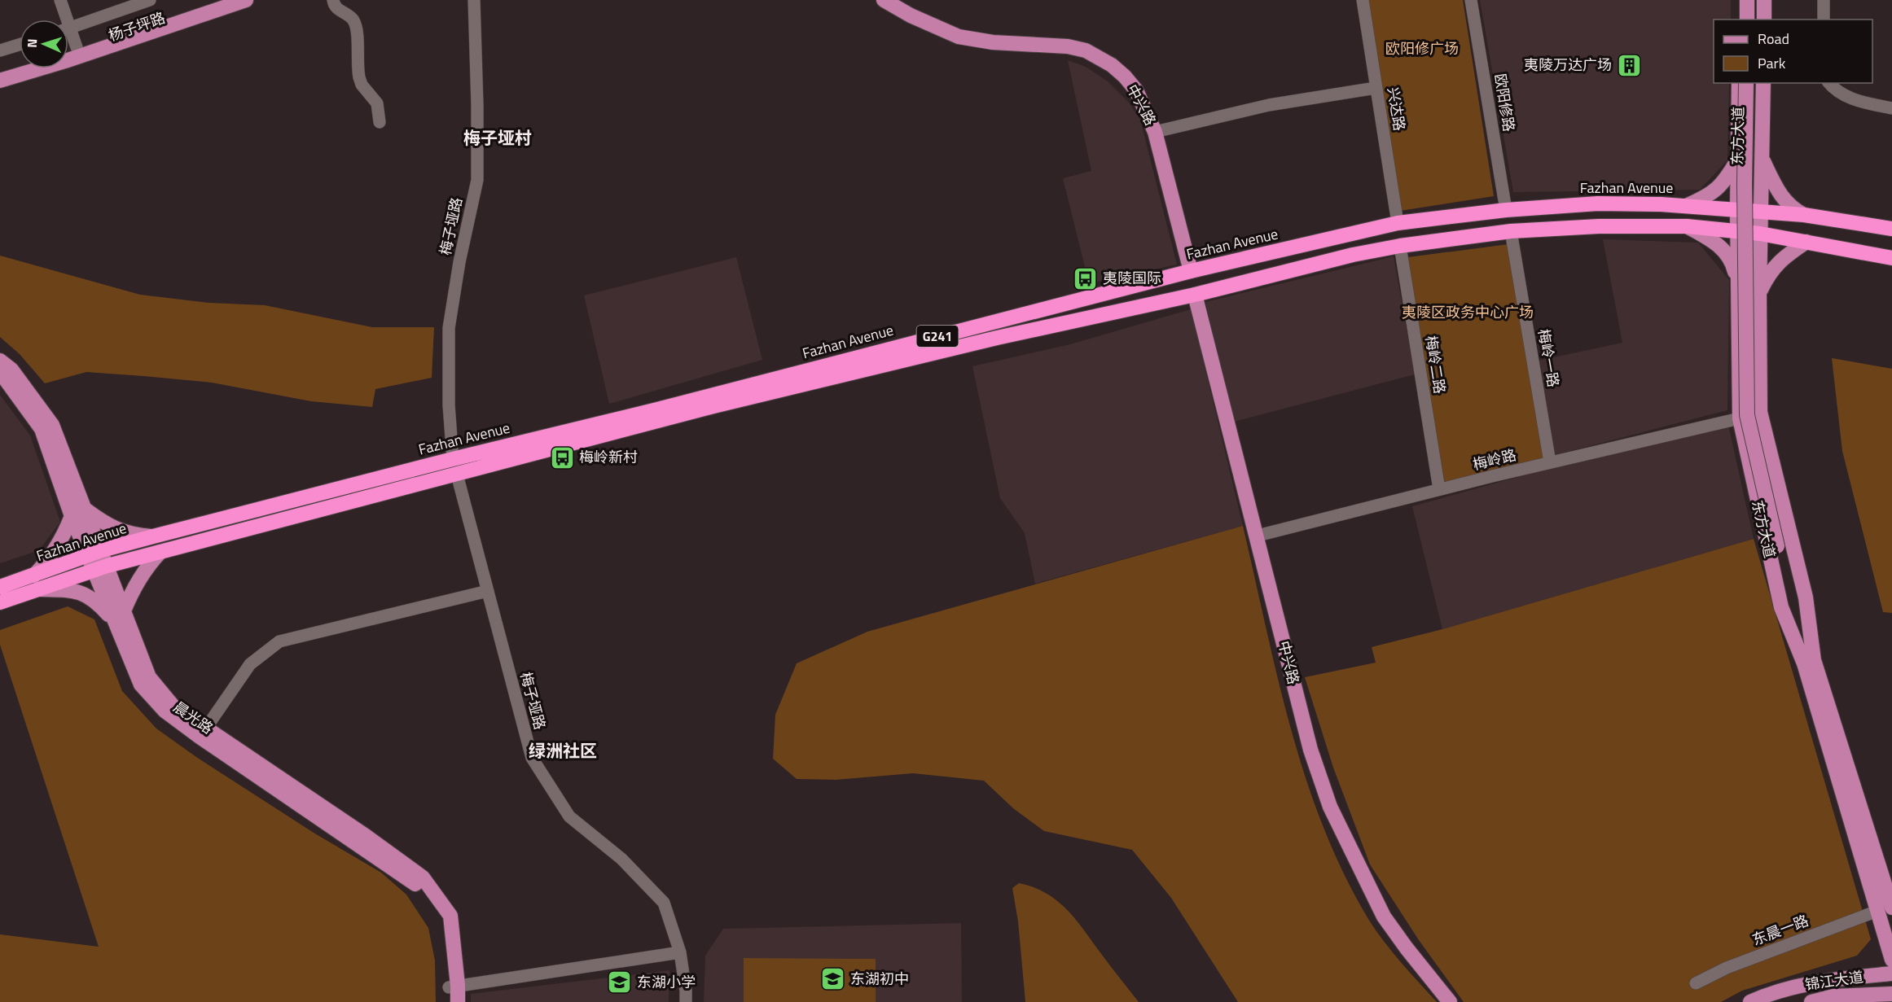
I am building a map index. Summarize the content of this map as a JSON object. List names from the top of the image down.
{
  "streets": {
    "highway": ["Fazhan Avenue", "G241"],
    "main road": [
      "杨子坪路",
      "中兴路",
      "东方大道",
      "晨光路",
      "锦江大道"
    ],
    "street": [
      "欧阳修路",
      "兴达路",
      "梅子垭路",
      "梅岭一路",
      "梅岭二路",
      "梅岭路",
      "东晨一路"
    ]
  },
  "crossings": [
    ["欧阳修路", "Fazhan Avenue"],
    ["中兴路", "Fazhan Avenue"],
    ["中兴路", "梅岭路"],
    ["兴达路", "Fazhan Avenue"],
    ["东方大道", "Fazhan Avenue"],
    ["东方大道", "梅岭路"],
    ["东方大道", "东晨一路"],
    ["Fazhan Avenue", "梅子垭路"],
    ["Fazhan Avenue", "梅岭一路"],
    ["Fazhan Avenue", "梅岭二路"],
    ["Fazhan Avenue", "晨光路"],
    ["梅岭一路", "梅岭路"],
    ["梅岭二路", "梅岭路"]
  ],
  "districts": ["梅子垭村", "绿洲社区"],
  "parks": ["欧阳修广场", "夷陵区政务中心广场"],
  "places": {
    "building": ["夷陵万达广场"],
    "bus stop": ["夷陵国际", "梅岭新村"],
    "school or university": ["东湖初中", "东湖小学"]
  },
  "legend": ["Road", "Park"],
  "north": "left"
}
